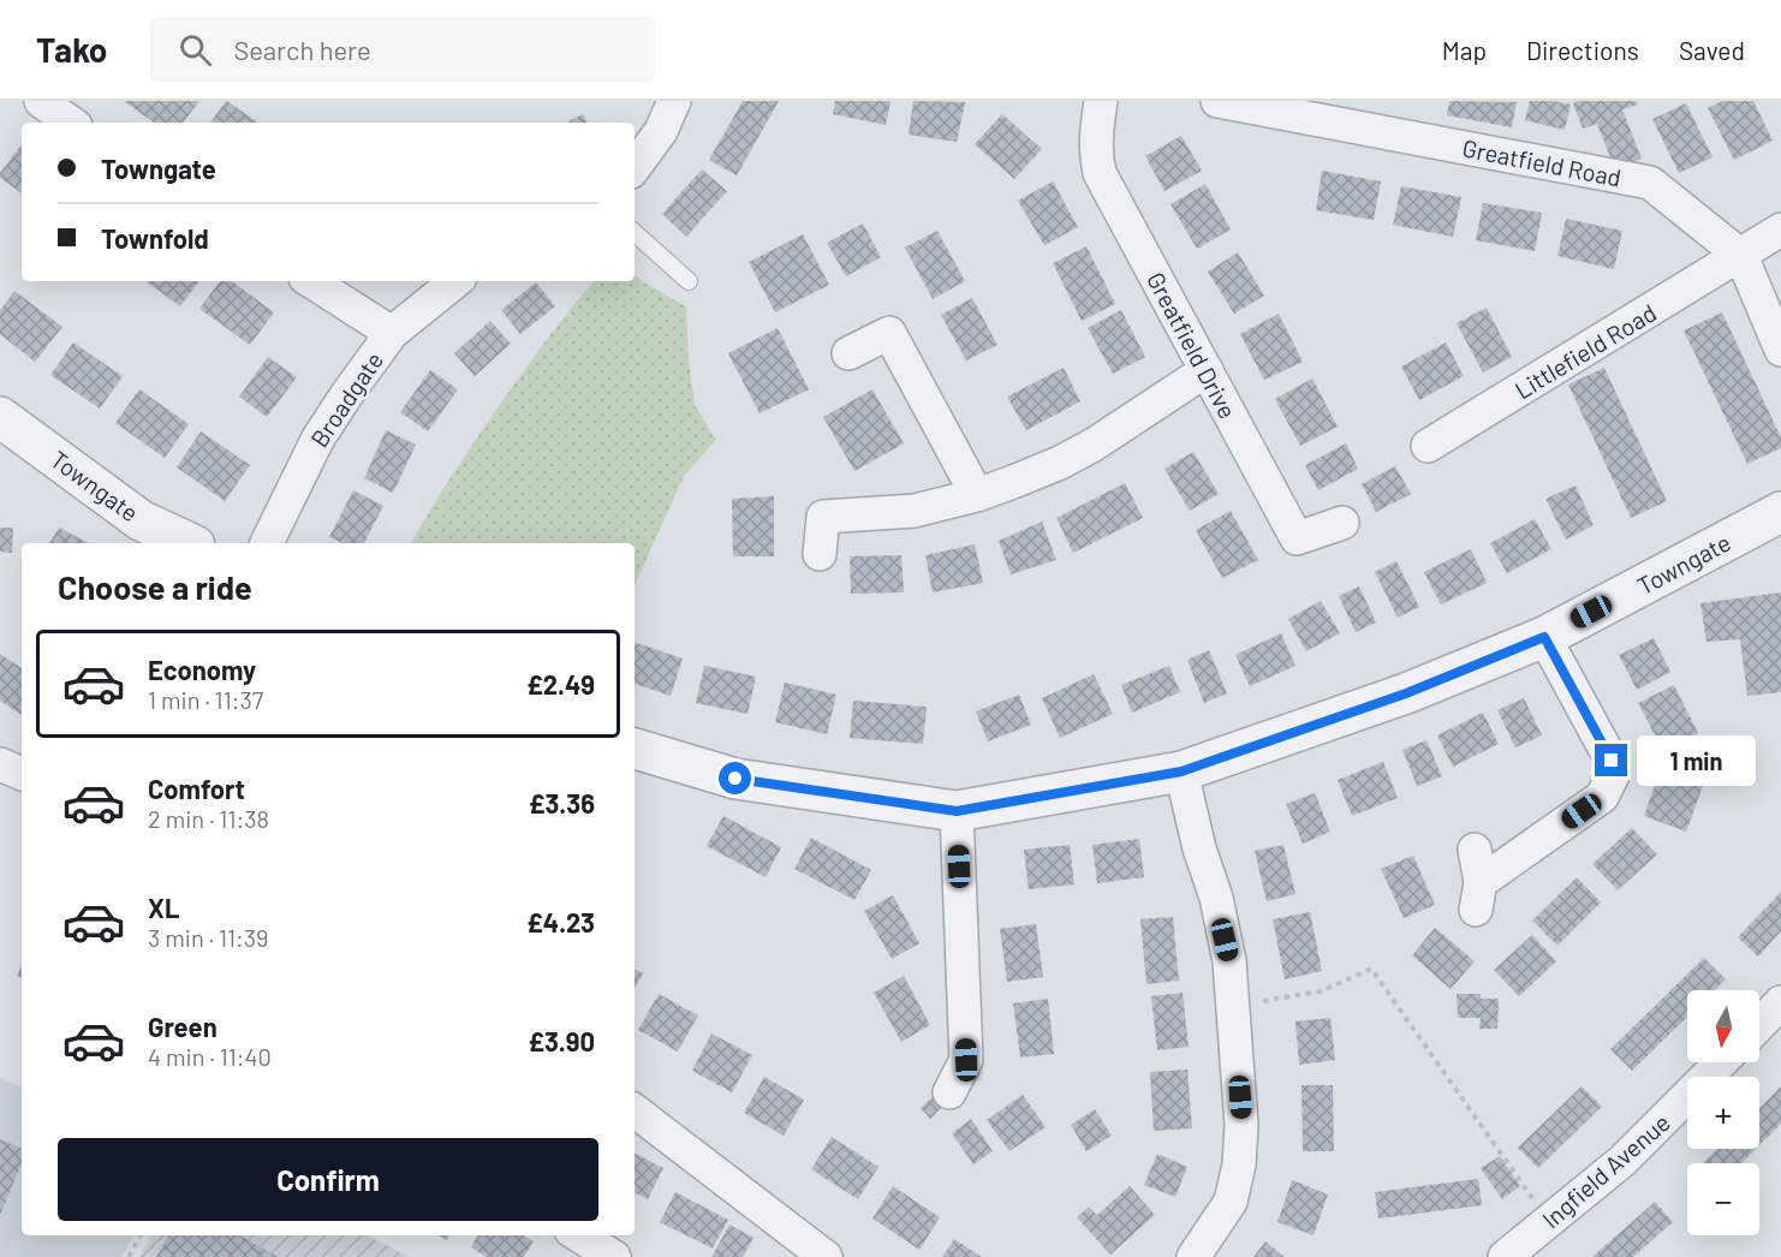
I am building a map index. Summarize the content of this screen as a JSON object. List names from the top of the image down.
{
  "streets": {
    "street": [
      "Greatfield Road",
      "Greatfield Drive",
      "Littlefield Road",
      "Broadgate",
      "Towngate",
      "Ingfield Avenue"
    ]
  },
  "crossings": [
    ["Greatfield Road", "Littlefield Road"]
  ],
  "north": "bottom",
  "page": {
    "header": "Tako",
    "search": "Search here",
    "nav": ["Map", "Directions", "Saved"],
    "banner": ["Towngate", "Townfold"],
    "heading": "Choose a ride",
    "list": [
      {
        "name": "Economy",
        "note": "1 min · 11:37",
        "value": "£2.49"
      },
      {
        "name": "Comfort",
        "note": "2 min · 11:38",
        "value": "£3.36"
      },
      {
        "name": "XL",
        "note": "3 min · 11:39",
        "value": "£4.23"
      },
      {
        "name": "Green",
        "note": "4 min · 11:40",
        "value": "£3.90"
      }
    ],
    "bubble": "1 min",
    "map_buttons": ["+", "−"],
    "buttons": "Confirm"
  }
}
